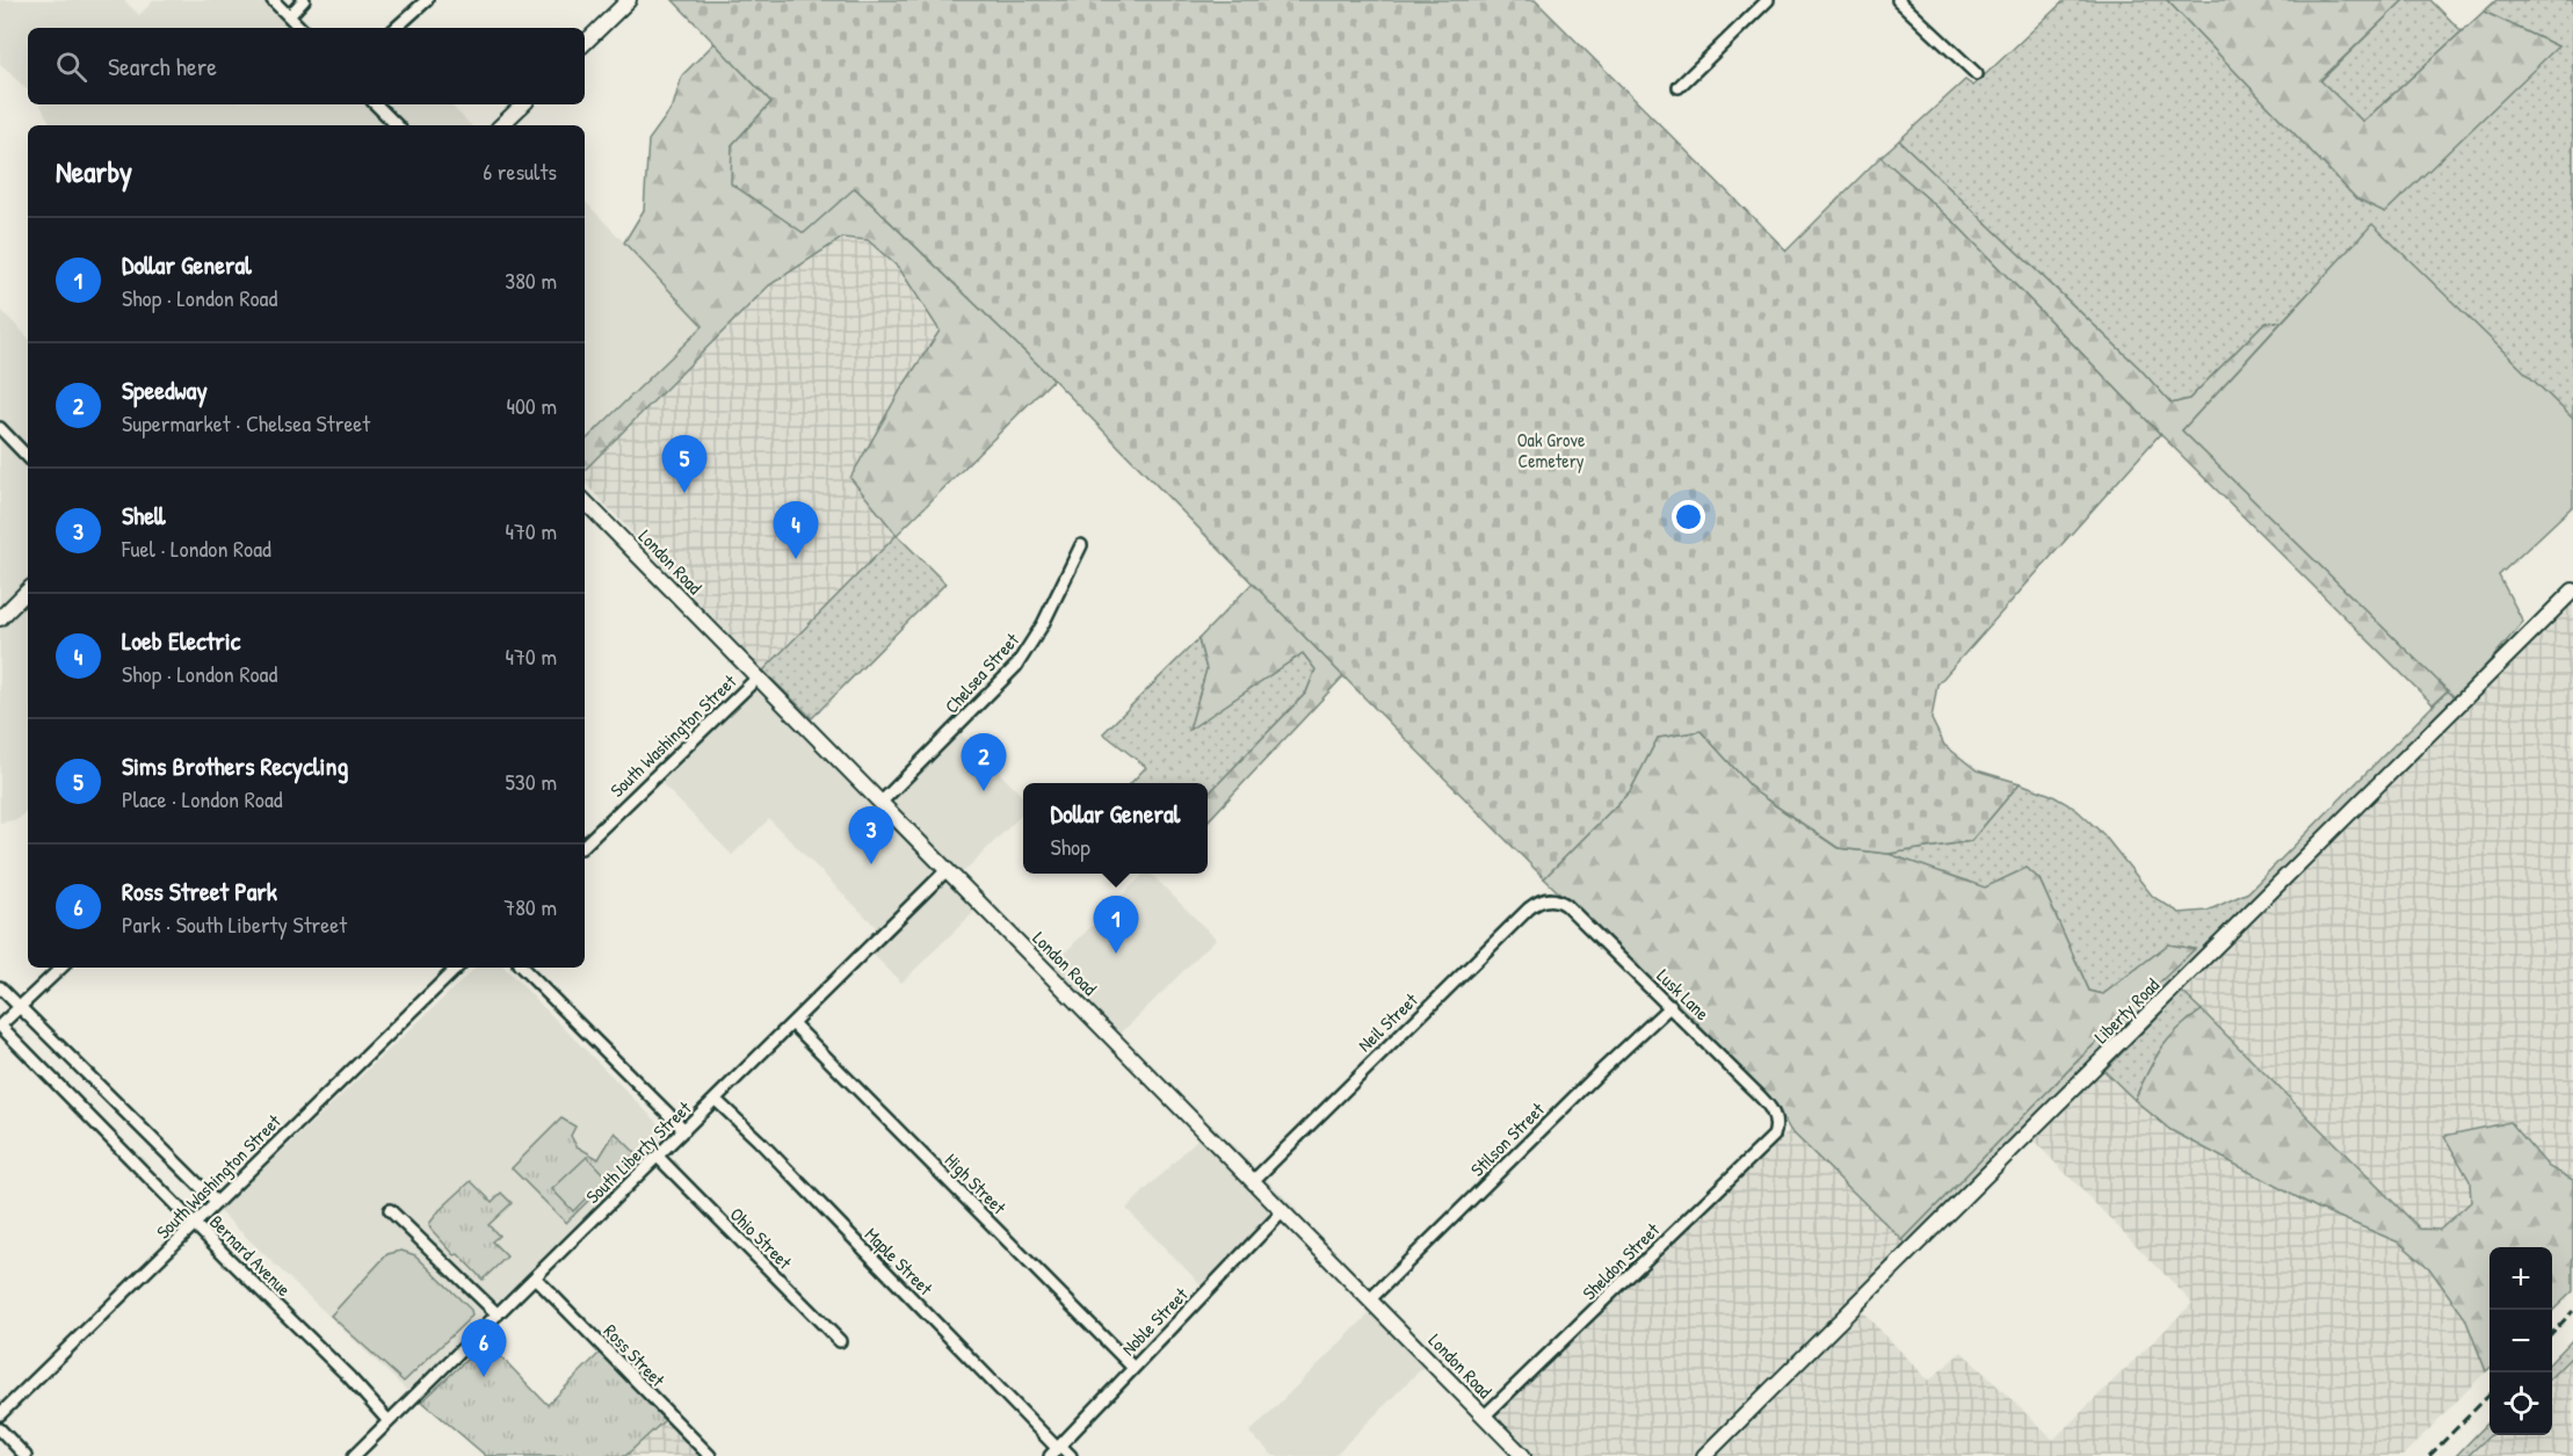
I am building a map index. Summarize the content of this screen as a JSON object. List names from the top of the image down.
{
  "streets": {
    "street": [
      "London Road",
      "Chelsea Street",
      "South Washington Street",
      "Lusk Lane",
      "Liberty Road",
      "Neil Street",
      "Stilson Street",
      "South Liberty Street",
      "High Street",
      "Ohio Street",
      "Bernard Avenue",
      "Maple Street",
      "Sheldon Street",
      "Noble Street",
      "Ross Street"
    ]
  },
  "crossings": [
    ["London Road", "Chelsea Street"],
    ["London Road", "South Washington Street"],
    ["London Road", "Neil Street"],
    ["London Road", "Stilson Street"],
    ["London Road", "South Liberty Street"],
    ["London Road", "Sheldon Street"],
    ["London Road", "Noble Street"],
    ["South Washington Street", "Bernard Avenue"],
    ["Lusk Lane", "Neil Street"],
    ["Lusk Lane", "Stilson Street"],
    ["Lusk Lane", "Sheldon Street"],
    ["South Liberty Street", "High Street"],
    ["South Liberty Street", "Ohio Street"],
    ["South Liberty Street", "Bernard Avenue"],
    ["South Liberty Street", "Maple Street"],
    ["South Liberty Street", "Ross Street"],
    ["High Street", "Noble Street"],
    ["Maple Street", "Noble Street"]
  ],
  "parks": ["Oak Grove Cemetery"],
  "page": {
    "search": "Search here",
    "heading": ["Nearby", "6 results"],
    "list": [
      {
        "mark": "1",
        "name": "Dollar General",
        "note": "Shop · London Road",
        "value": "380 m"
      },
      {
        "mark": "2",
        "name": "Speedway",
        "note": "Supermarket · Chelsea Street",
        "value": "400 m"
      },
      {
        "mark": "3",
        "name": "Shell",
        "note": "Fuel · London Road",
        "value": "470 m"
      },
      {
        "mark": "4",
        "name": "Loeb Electric",
        "note": "Shop · London Road",
        "value": "470 m"
      },
      {
        "mark": "5",
        "name": "Sims Brothers Recycling",
        "note": "Place · London Road",
        "value": "530 m"
      },
      {
        "mark": "6",
        "name": "Ross Street Park",
        "note": "Park · South Liberty Street",
        "value": "780 m"
      }
    ],
    "pins": [
      "5",
      "4",
      "2",
      "3",
      "1",
      "6"
    ],
    "popup": ["Dollar General", "Shop"],
    "map_buttons": ["+", "−"]
  }
}
